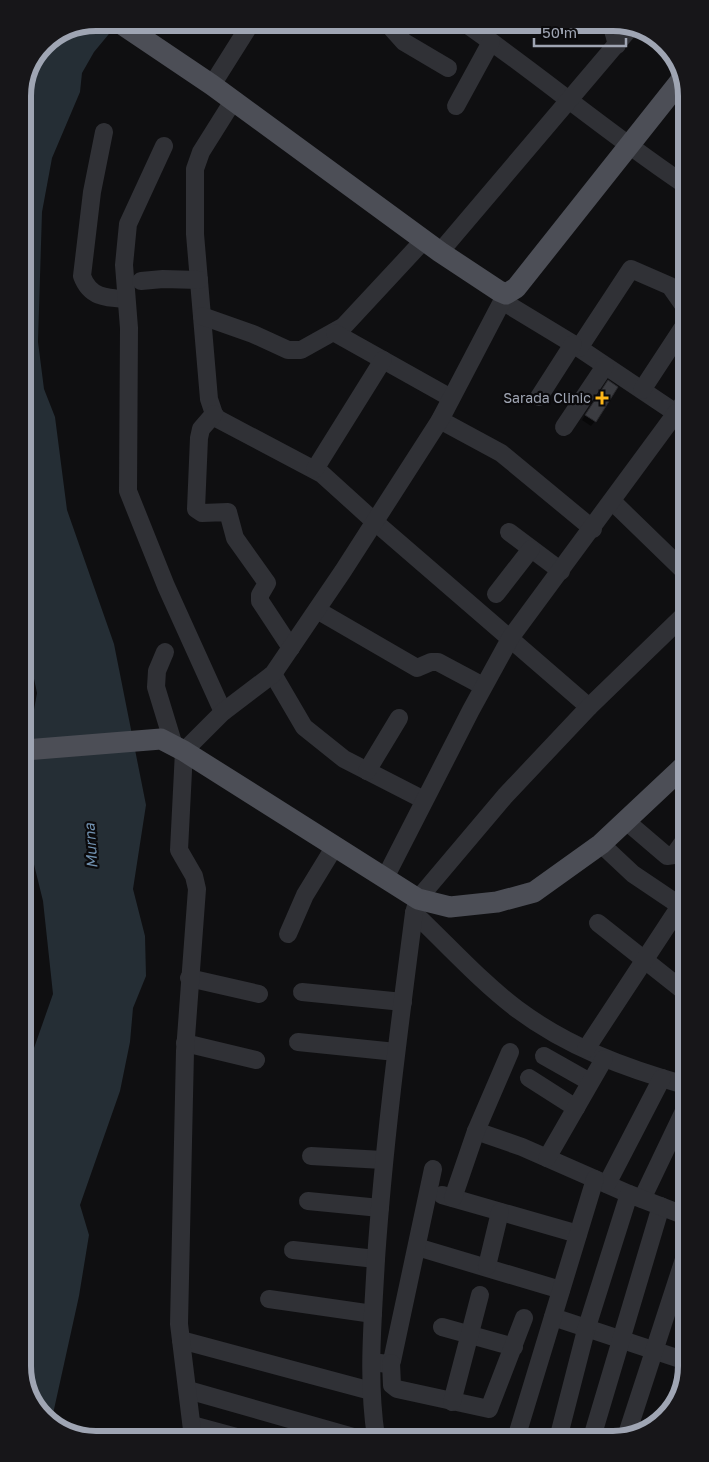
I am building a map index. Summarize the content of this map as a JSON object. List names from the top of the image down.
{
  "water": ["Murna"],
  "places": {
    "health": ["Sarada Clinic"]
  },
  "scale_bar": "50 m"
}
